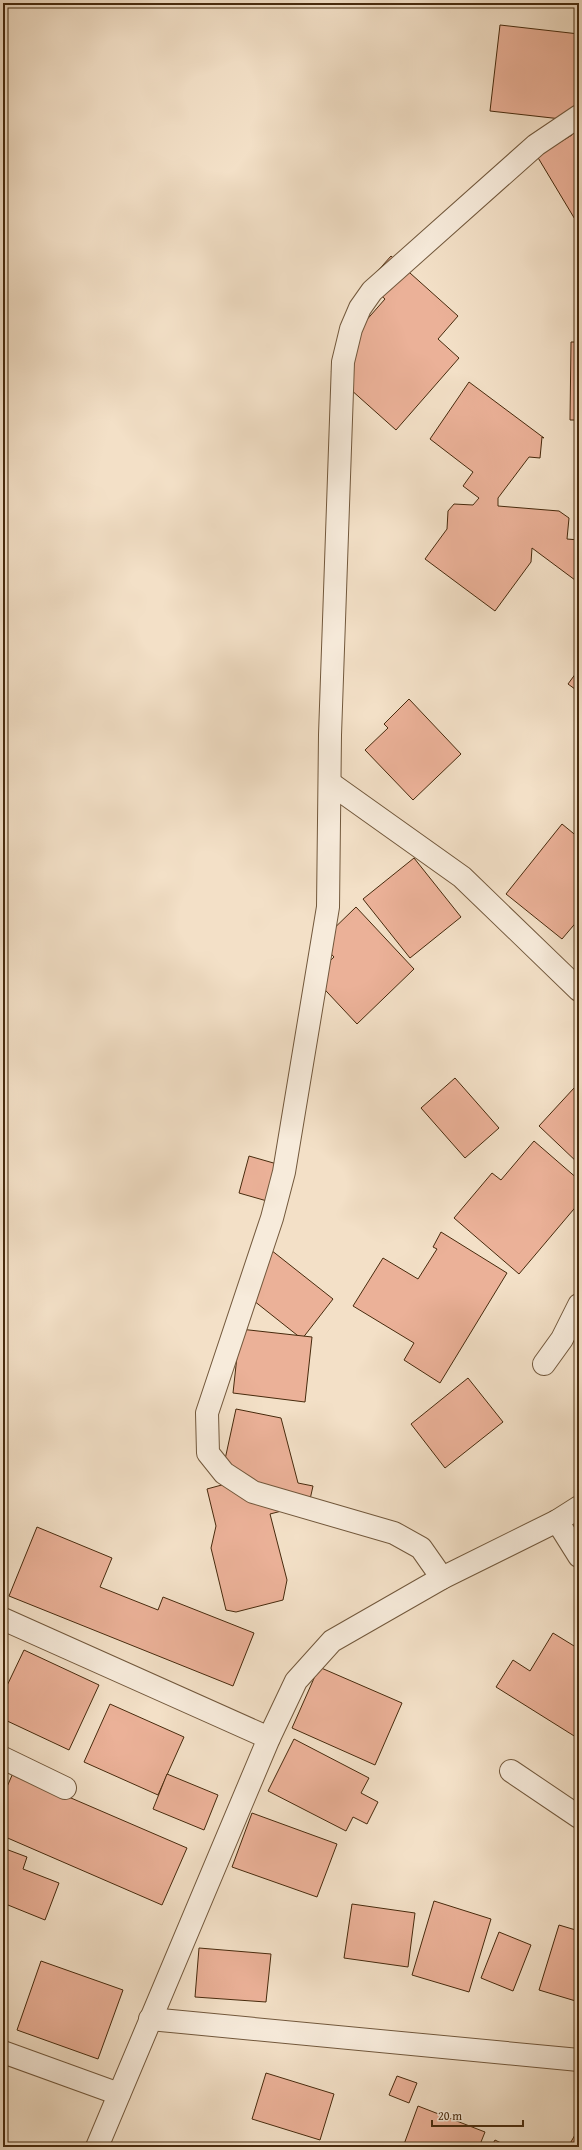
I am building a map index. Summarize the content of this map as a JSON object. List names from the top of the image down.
{
  "scale_bar": "20 m"
}
